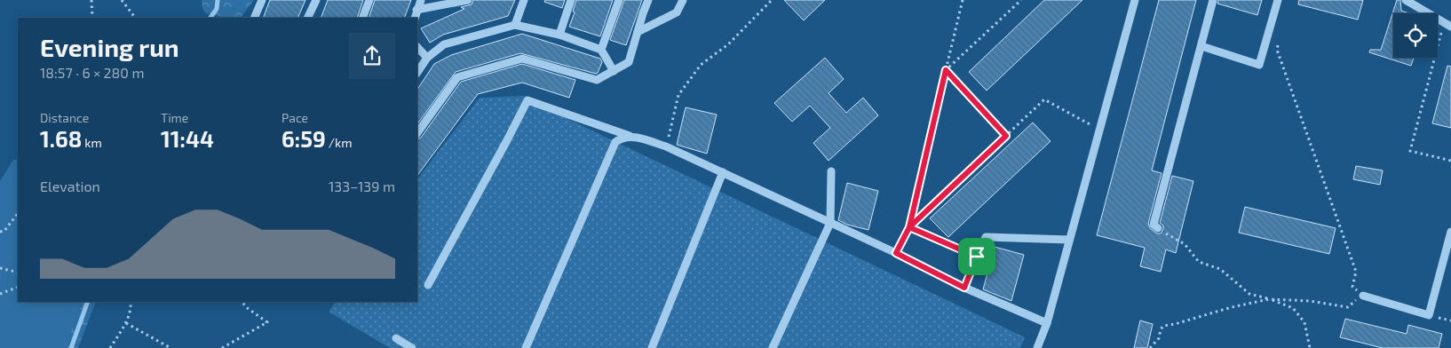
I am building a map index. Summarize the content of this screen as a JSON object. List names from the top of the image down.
{
  "page": {
    "heading": ["Evening run", "18:57 · 6 × 280 m"],
    "stats": [
      ["Distance", "1.68 km"],
      ["Time", "11:44"],
      ["Pace", "6:59 /km"]
    ],
    "chart": ["Elevation", "133–139 m"]
  }
}
